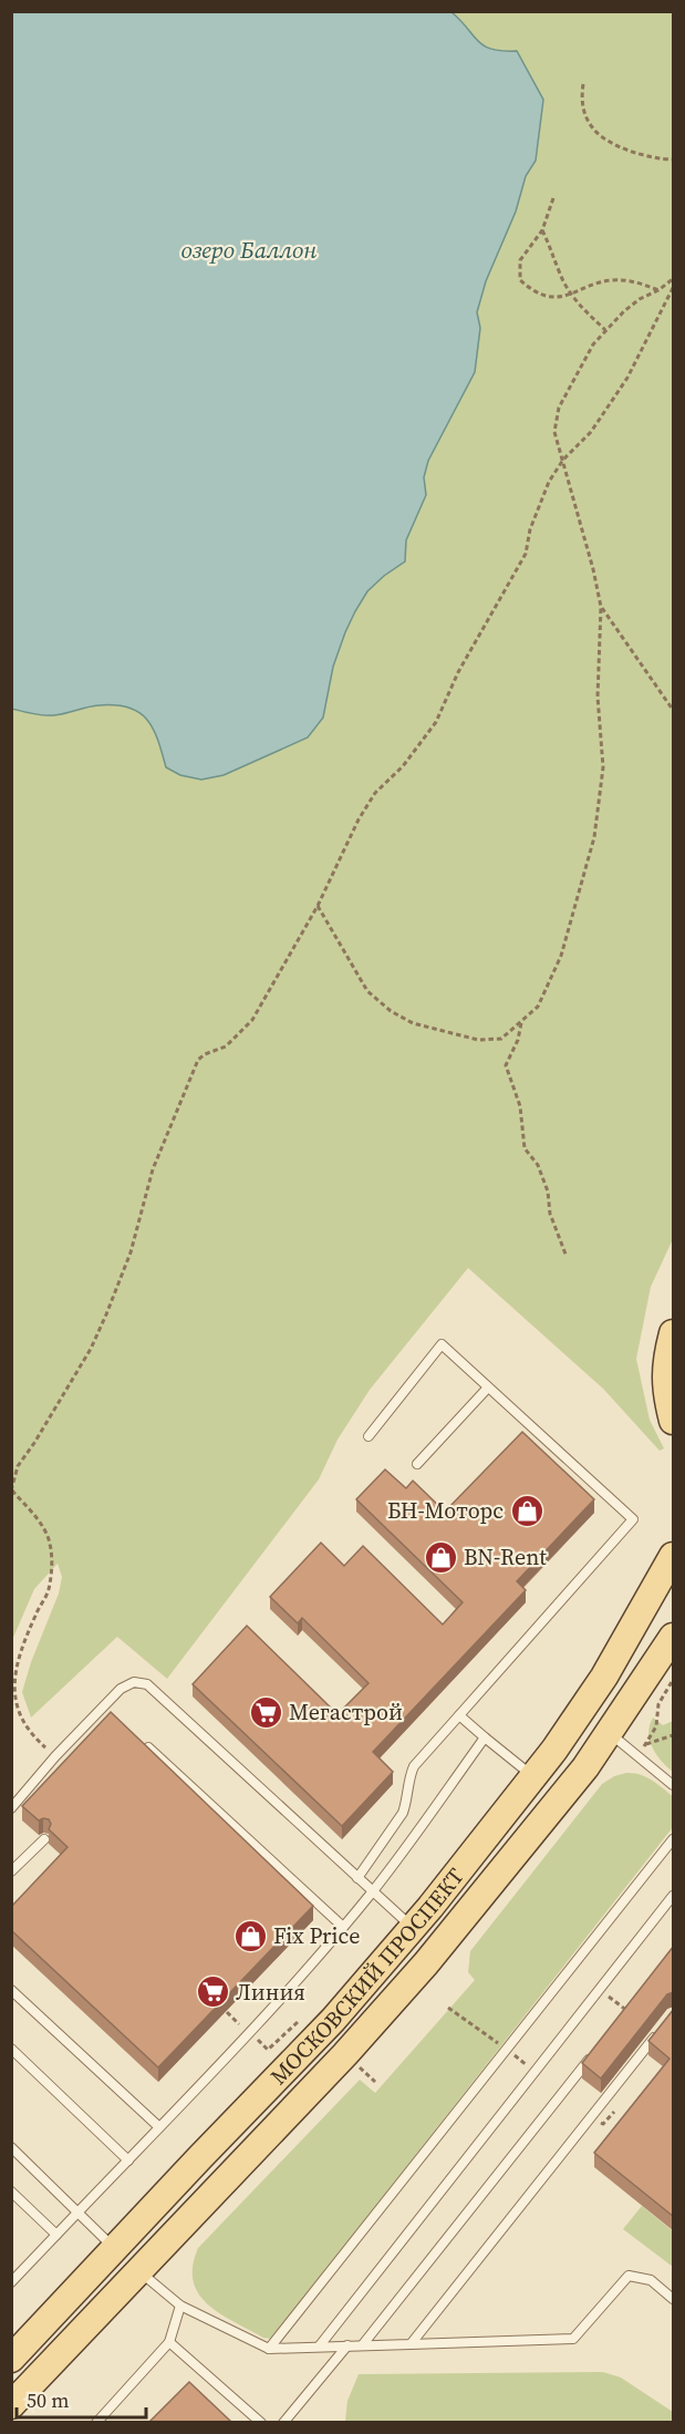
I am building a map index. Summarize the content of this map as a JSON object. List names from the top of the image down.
{
  "streets": {
    "main road": ["МОСКОВСКИЙ ПРОСПЕКТ"]
  },
  "water": ["озеро Баллон"],
  "places": {
    "shop": ["БН-Моторс", "BN-Rent", "Fix Price"],
    "supermarket": ["Мегастрой", "Линия"]
  },
  "scale_bar": "50 m"
}
